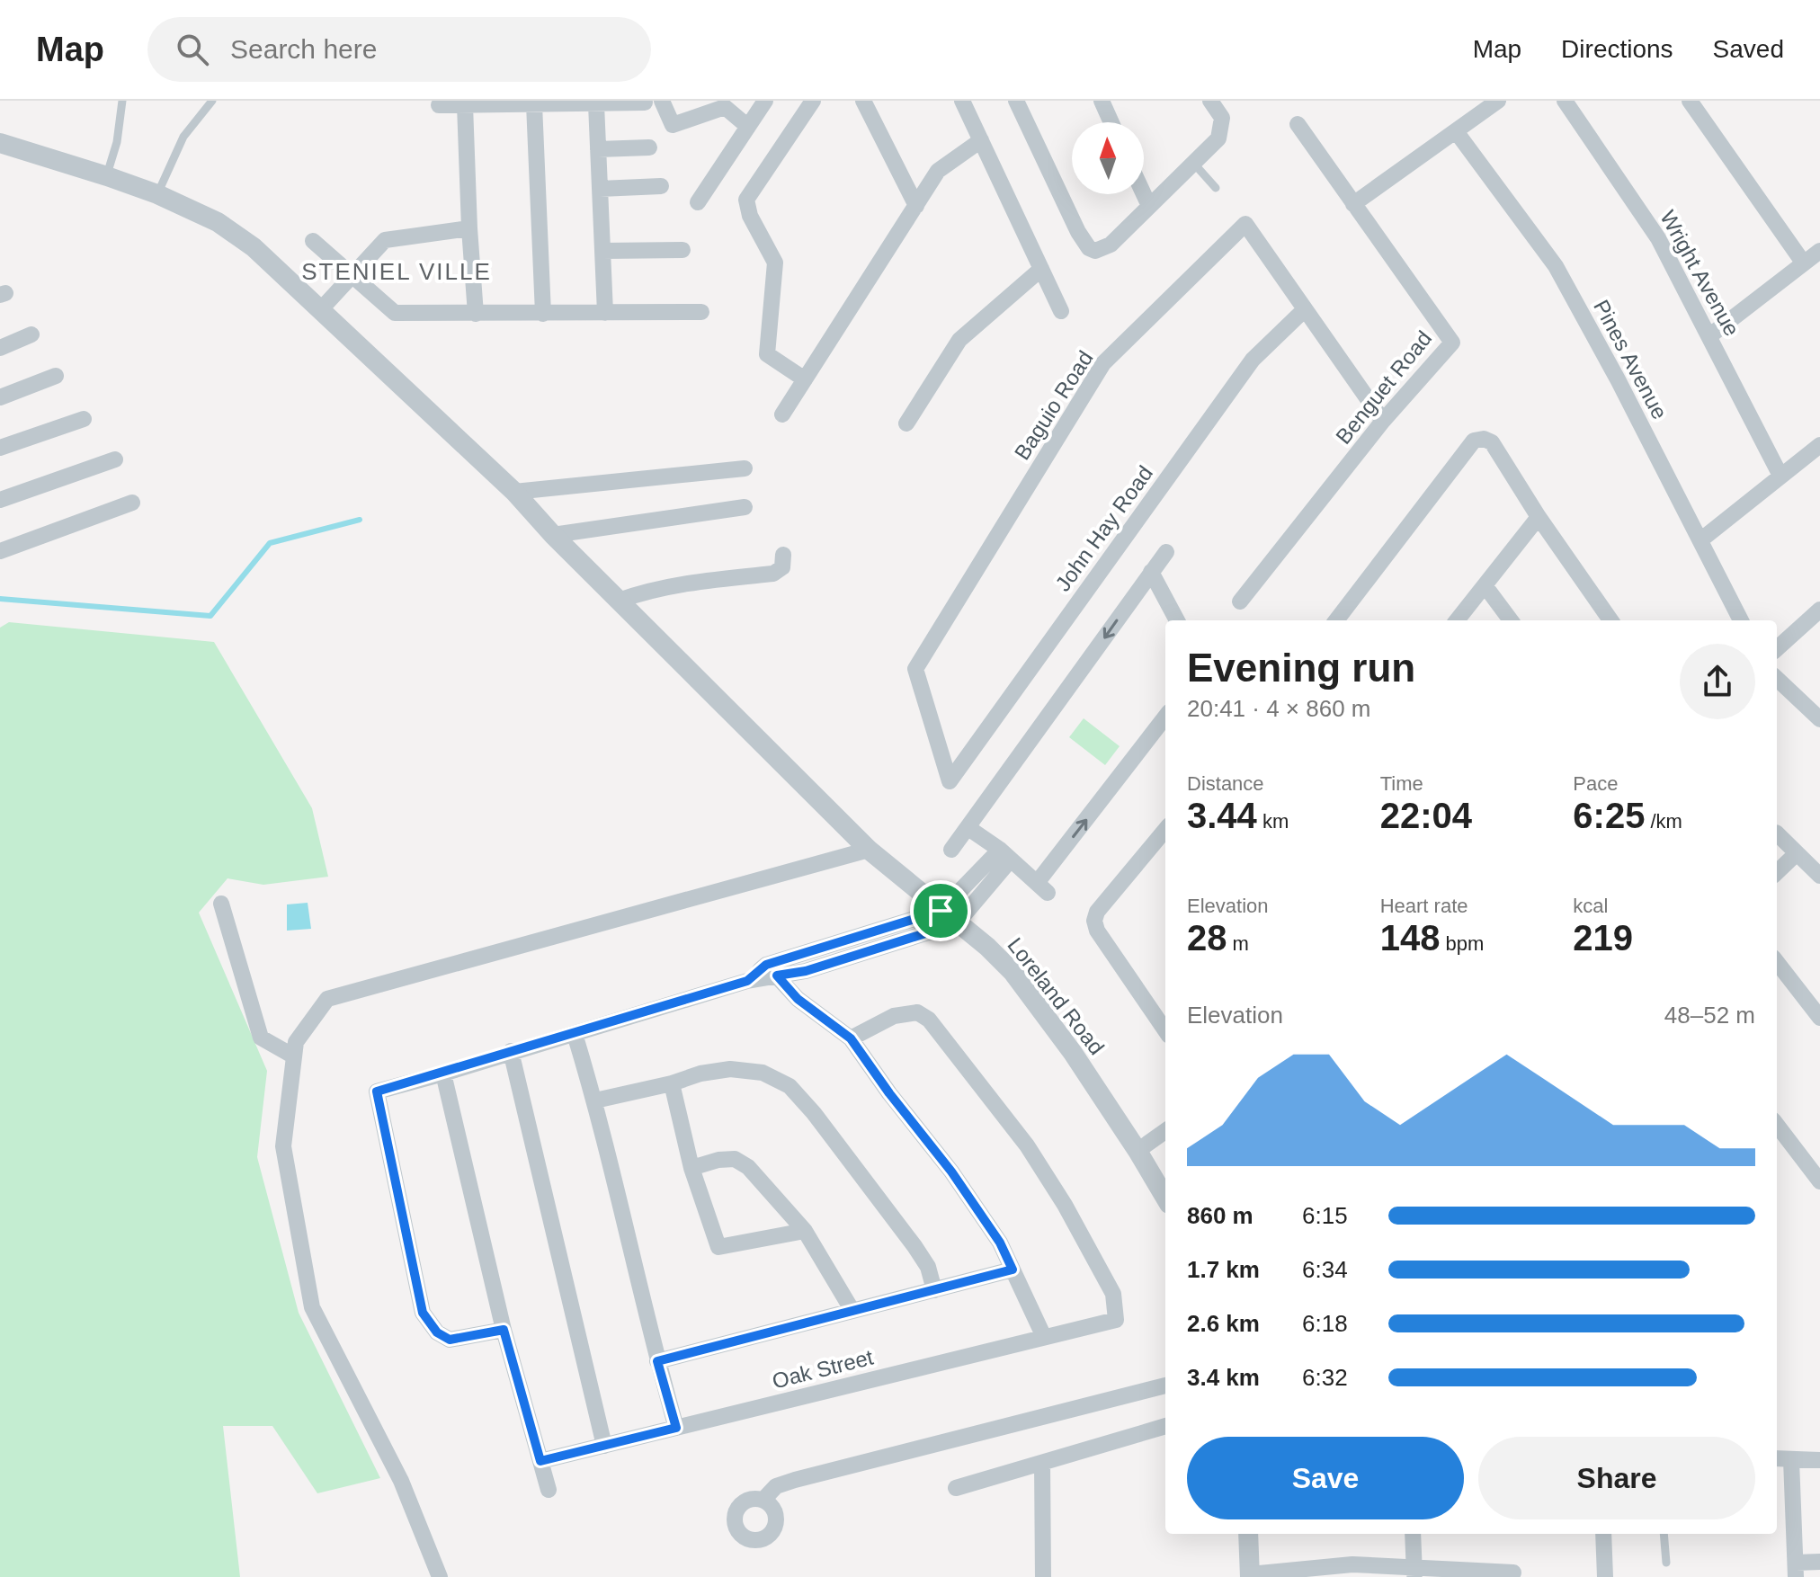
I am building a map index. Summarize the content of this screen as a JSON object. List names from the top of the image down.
{
  "streets": {
    "street": [
      "Wright Avenue",
      "Pines Avenue",
      "Benguet Road",
      "Baguio Road",
      "John Hay Road",
      "Loreland Road",
      "Oak Street"
    ]
  },
  "crossings": [
    ["Benguet Road", "Baguio Road"],
    ["Baguio Road", "John Hay Road"]
  ],
  "districts": ["STENIEL VILLE"],
  "north": "top",
  "page": {
    "header": "Map",
    "search": "Search here",
    "nav": ["Map", "Directions", "Saved"],
    "heading": ["Evening run", "20:41 · 4 × 860 m"],
    "stats": [
      ["Distance", "3.44 km"],
      ["Time", "22:04"],
      ["Pace", "6:25 /km"],
      ["Elevation", "28 m"],
      ["Heart rate", "148 bpm"],
      ["kcal", "219"]
    ],
    "chart": ["Elevation", "48–52 m"],
    "list": [
      {
        "name": "860 m",
        "note": "6:15"
      },
      {
        "name": "1.7 km",
        "note": "6:34"
      },
      {
        "name": "2.6 km",
        "note": "6:18"
      },
      {
        "name": "3.4 km",
        "note": "6:32"
      }
    ],
    "buttons": ["Save", "Share"]
  }
}
